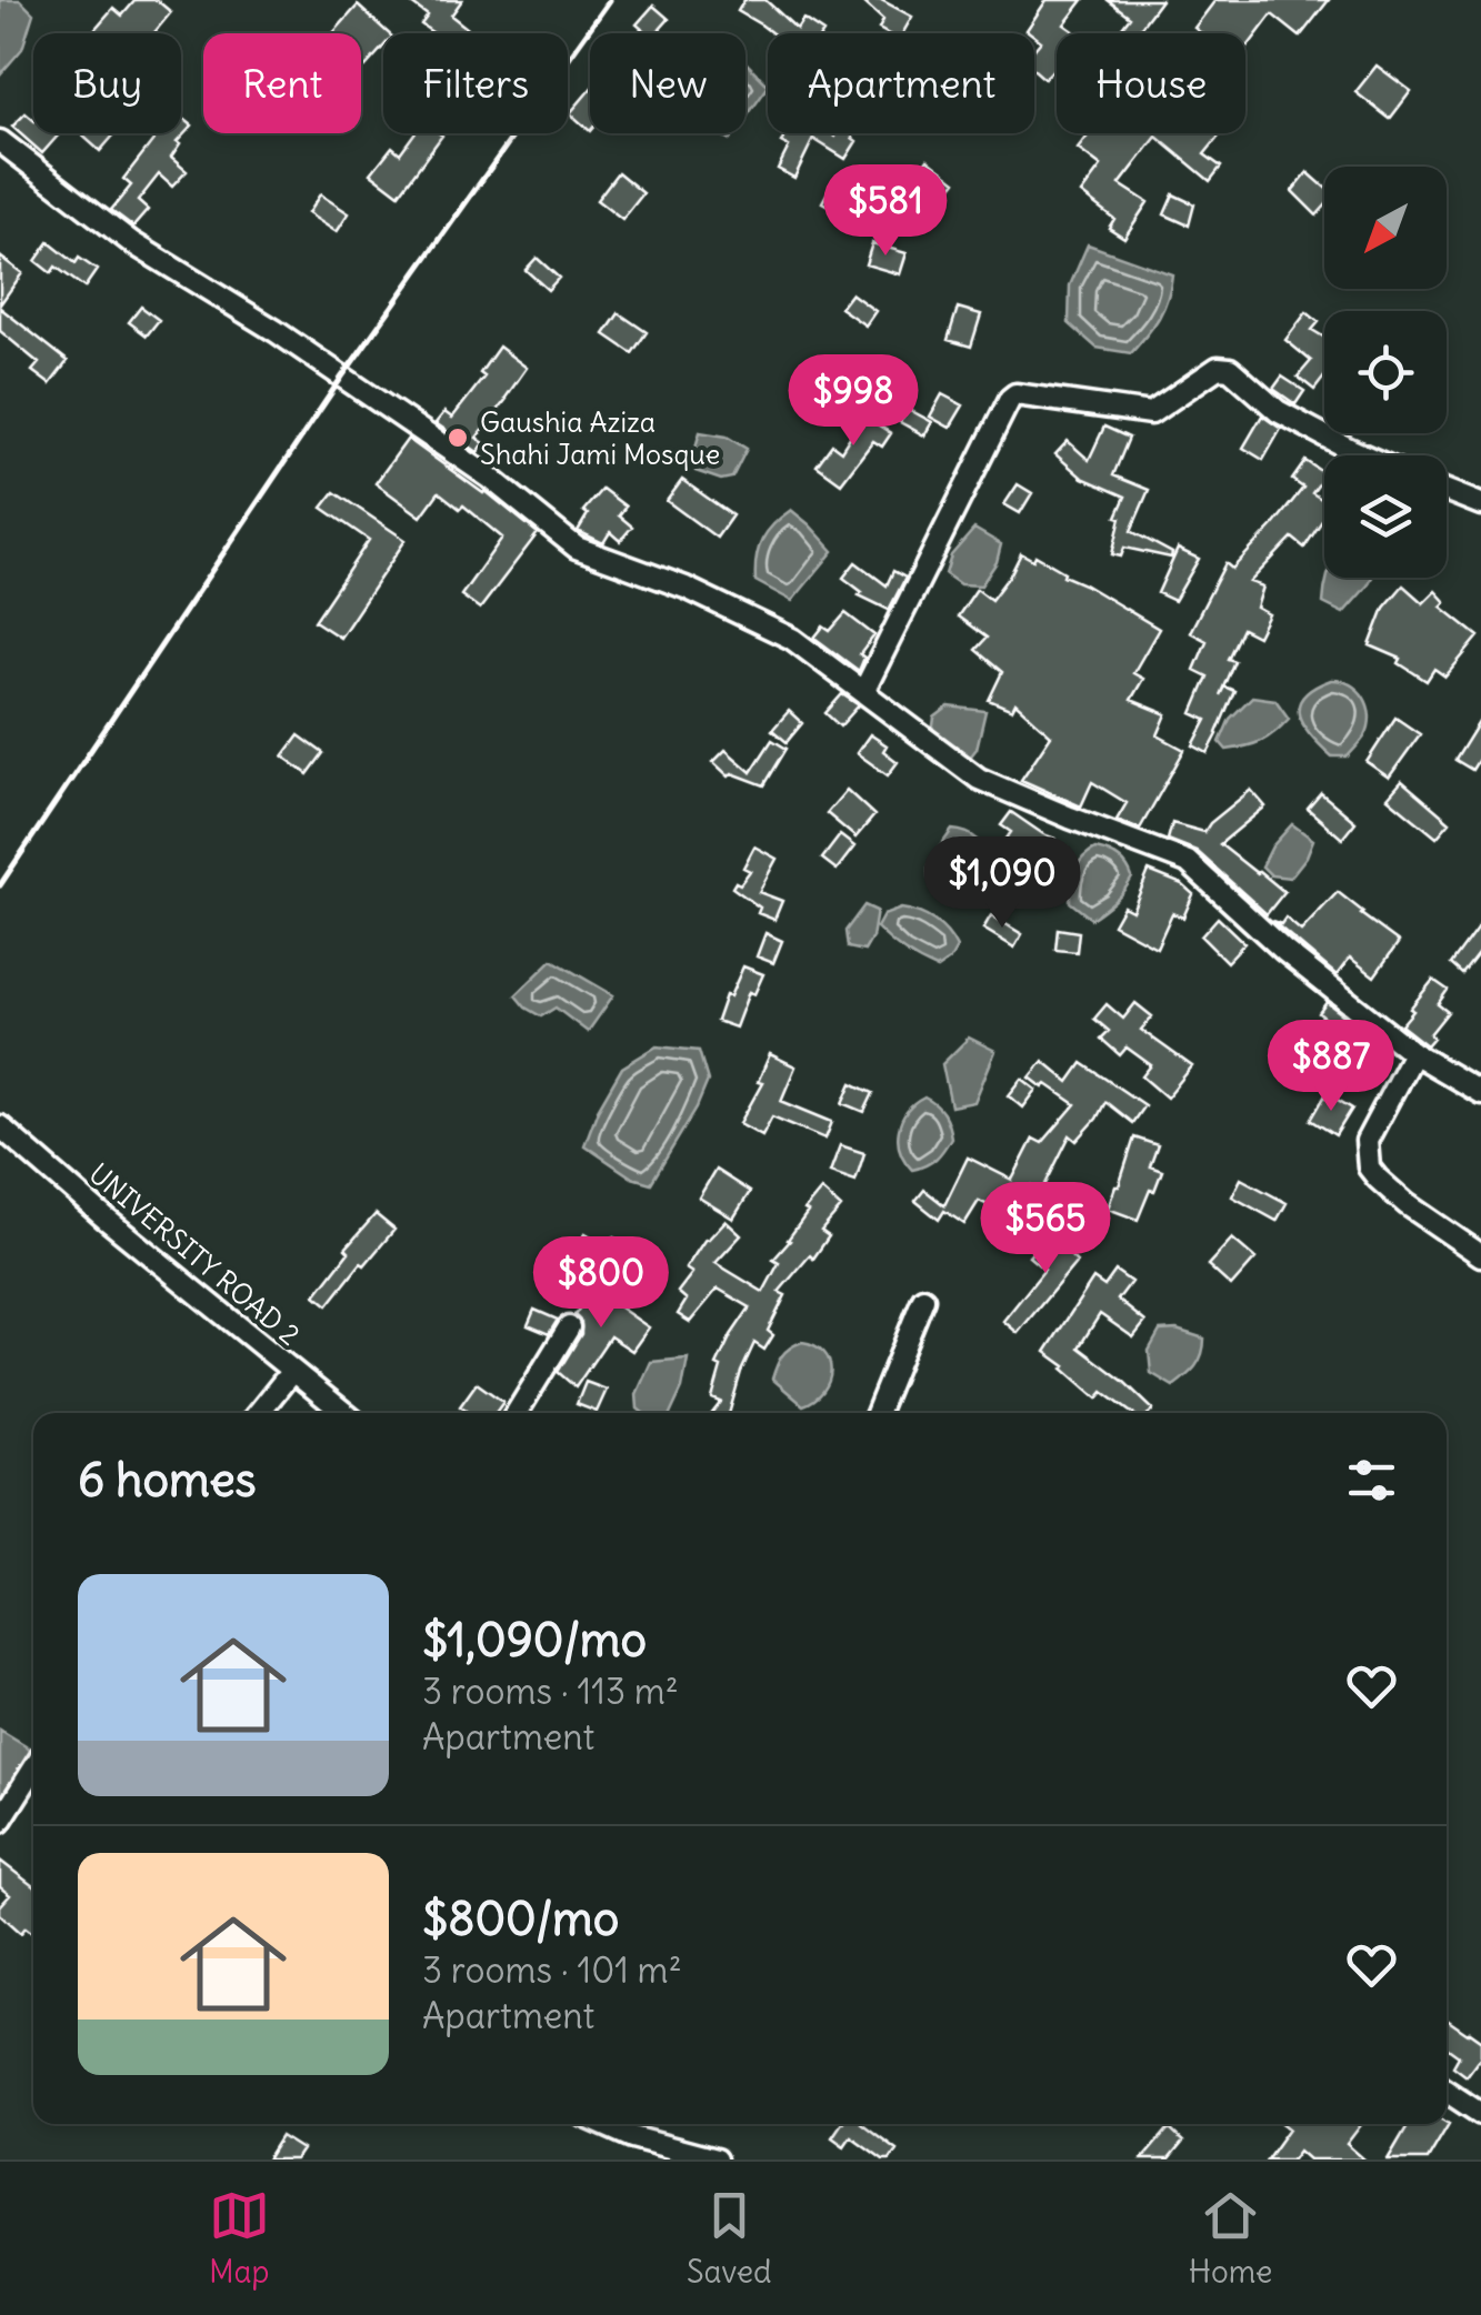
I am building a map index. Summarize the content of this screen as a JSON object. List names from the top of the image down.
{
  "streets": {
    "street": ["UNIVERSITY ROAD 2"]
  },
  "places": ["Gaushia Aziza Shahi Jami Mosque"],
  "north": "bottom left",
  "page": {
    "chip": [
      "Buy",
      "Rent",
      "Filters",
      "New",
      "Apartment",
      "House"
    ],
    "price": [
      "$581",
      "$998",
      "$1,090",
      "$887",
      "$565",
      "$800"
    ],
    "heading": "6 homes",
    "list": [
      {
        "name": "$1,090/mo",
        "note": "3 rooms · 113 m² · Apartment"
      },
      {
        "name": "$800/mo",
        "note": "3 rooms · 101 m² · Apartment"
      }
    ],
    "tabs": ["Map", "Saved", "Home"]
  }
}
